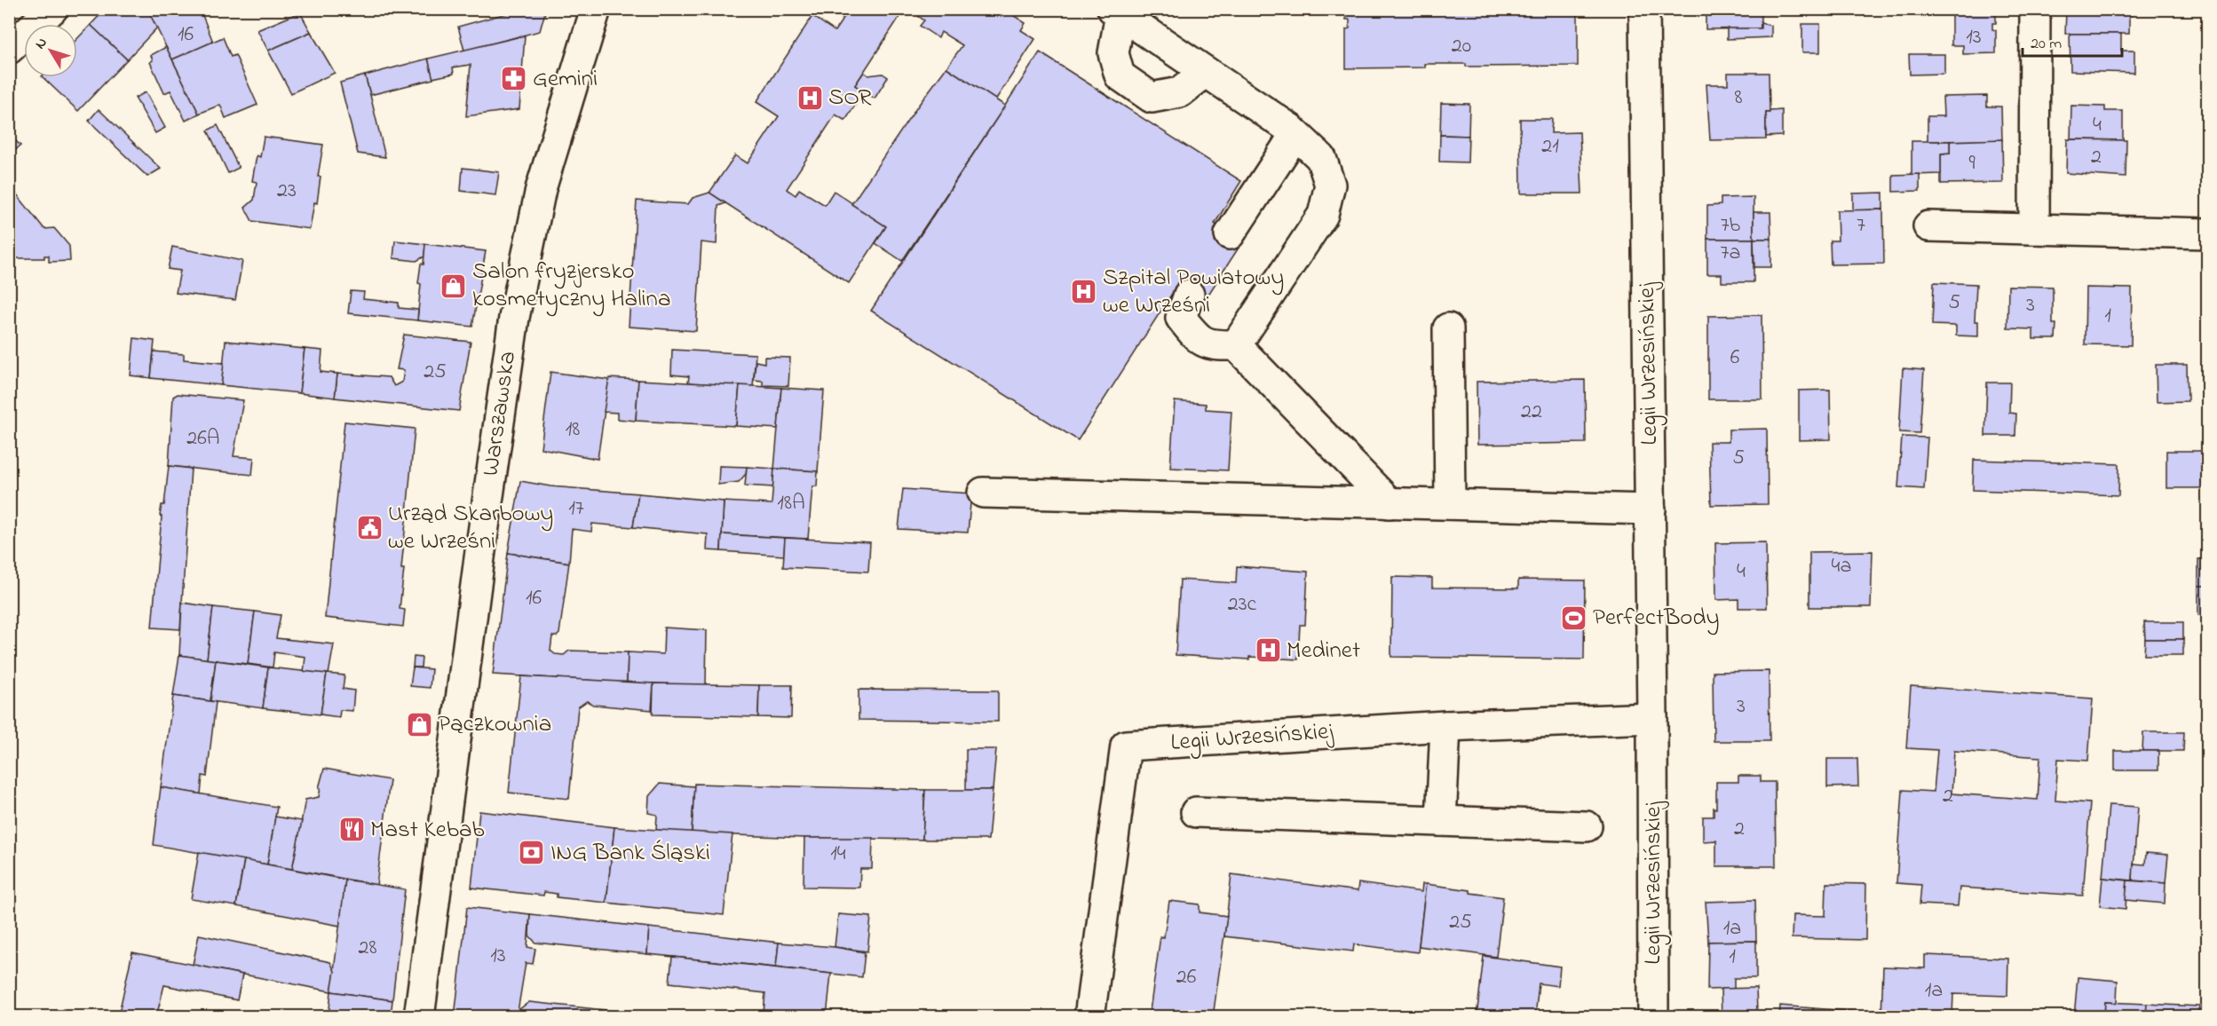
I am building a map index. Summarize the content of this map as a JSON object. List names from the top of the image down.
{
  "streets": {
    "street": ["Legii Wrzesińskiej", "Warszawska"]
  },
  "places": {
    "pharmacy": ["Gemini"],
    "hospital": ["SOR", "Szpital Powiatowy we Wrześni", "Medinet"],
    "shop": ["Salon fryzjersko kosmetyczny Halina", "Pączkownia"],
    "public building": ["Urząd Skarbowy we Wrześni"],
    "sports": ["PerfectBody"],
    "restaurant": ["Mast Kebab"],
    "bank": ["ING Bank Śląski"]
  },
  "house_numbers": [
    "16",
    "13",
    "20",
    "8",
    "4",
    "21",
    "2",
    "9",
    "23",
    "7b",
    "7",
    "7a",
    "5",
    "3",
    "1",
    "6",
    "25",
    "22",
    "18",
    "26A",
    "5",
    "18A",
    "17",
    "4a",
    "4",
    "16",
    "23c",
    "3",
    "2",
    "2",
    "14",
    "25",
    "1a",
    "28",
    "13",
    "1",
    "26",
    "1a"
  ],
  "scale_bar": "20 m",
  "north": "top left"
}
